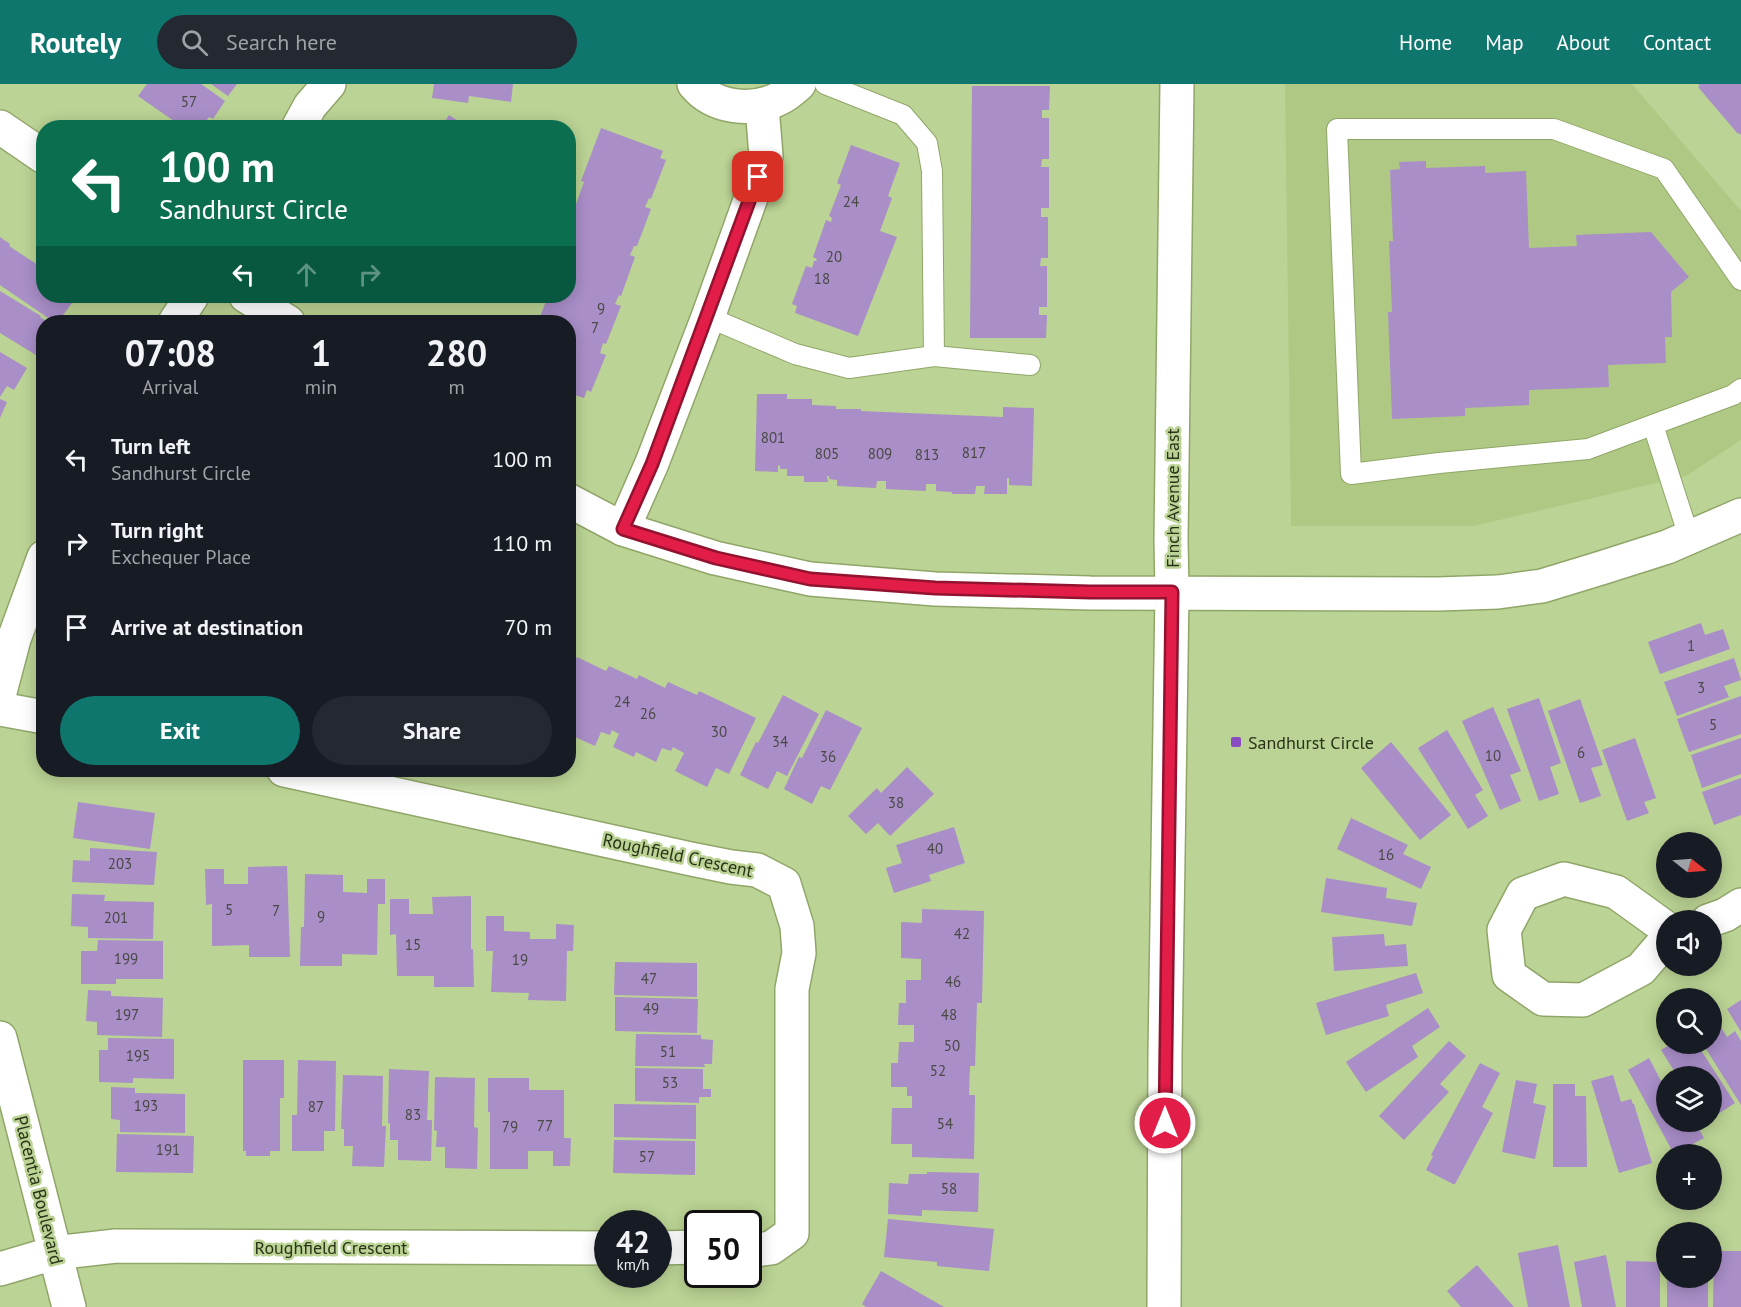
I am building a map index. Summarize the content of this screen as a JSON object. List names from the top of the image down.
{
  "streets": {
    "street": ["Finch Avenue East", "Roughfield Crescent", "Placentia Boulevard"]
  },
  "crossings": [
    ["Roughfield Crescent", "Placentia Boulevard"]
  ],
  "places": {
    "transit": ["Sandhurst Circle"]
  },
  "house_numbers": [
    "57",
    "24",
    "20",
    "18",
    "9",
    "7",
    "801",
    "817",
    "805",
    "809",
    "813",
    "1",
    "3",
    "24",
    "26",
    "5",
    "30",
    "34",
    "6",
    "10",
    "36",
    "38",
    "40",
    "16",
    "203",
    "5",
    "7",
    "9",
    "201",
    "42",
    "15",
    "199",
    "19",
    "47",
    "46",
    "49",
    "197",
    "48",
    "50",
    "51",
    "195",
    "52",
    "53",
    "193",
    "87",
    "83",
    "54",
    "77",
    "79",
    "191",
    "57",
    "58"
  ],
  "north": "right",
  "page": {
    "header": "Routely",
    "search": "Search here",
    "nav": [
      "Home",
      "Map",
      "About",
      "Contact"
    ],
    "turn": ["100 m", "Sandhurst Circle"],
    "eta": [
      "07:08",
      "Arrival",
      "1",
      "min",
      "280",
      "m"
    ],
    "list": [
      {
        "name": "Turn left",
        "note": "Sandhurst Circle",
        "value": "100 m"
      },
      {
        "name": "Turn right",
        "note": "Exchequer Place",
        "value": "110 m"
      },
      {
        "name": "Arrive at destination",
        "value": "70 m"
      }
    ],
    "buttons": ["Exit", "Share"],
    "map_buttons": ["+", "−"],
    "speed": "42 km/h",
    "limit": "50"
  }
}
